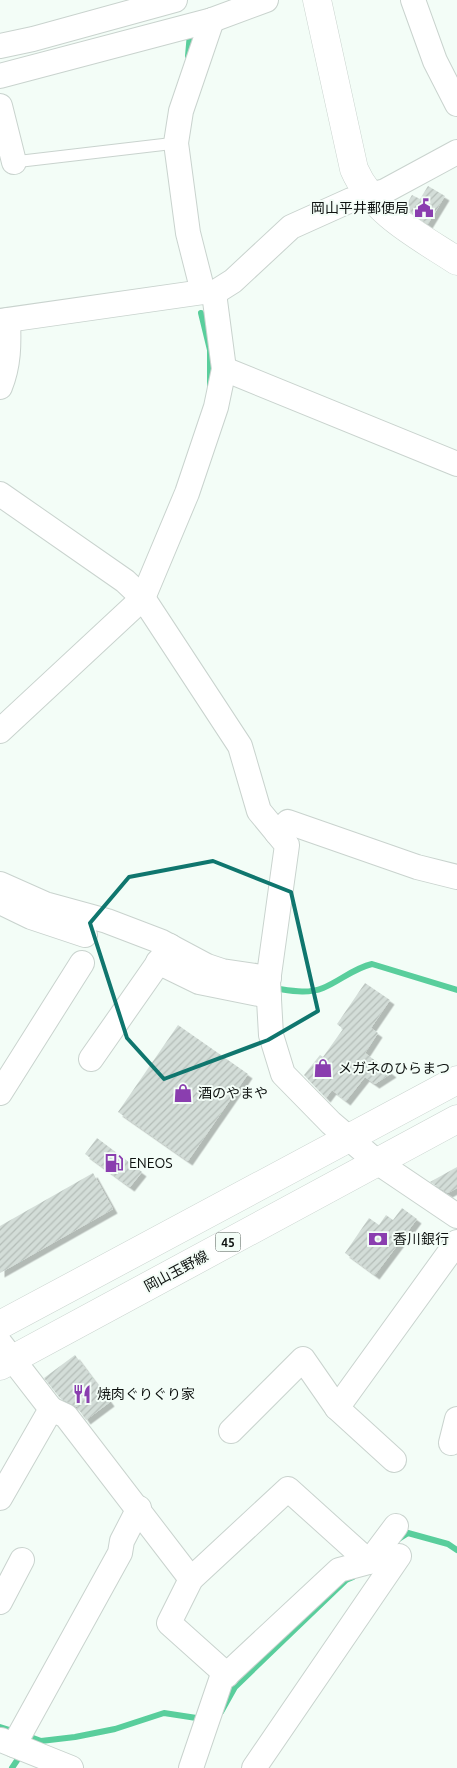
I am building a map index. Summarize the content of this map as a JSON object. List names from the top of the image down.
{
  "streets": {
    "main road": ["45", "岡山玉野線"]
  },
  "places": {
    "public building": ["岡山平井郵便局"],
    "shop": ["メガネのひらまつ", "酒のやまや"],
    "fuel station": ["ENEOS"],
    "bank": ["香川銀行"],
    "restaurant": ["焼肉ぐりぐり家"]
  }
}
